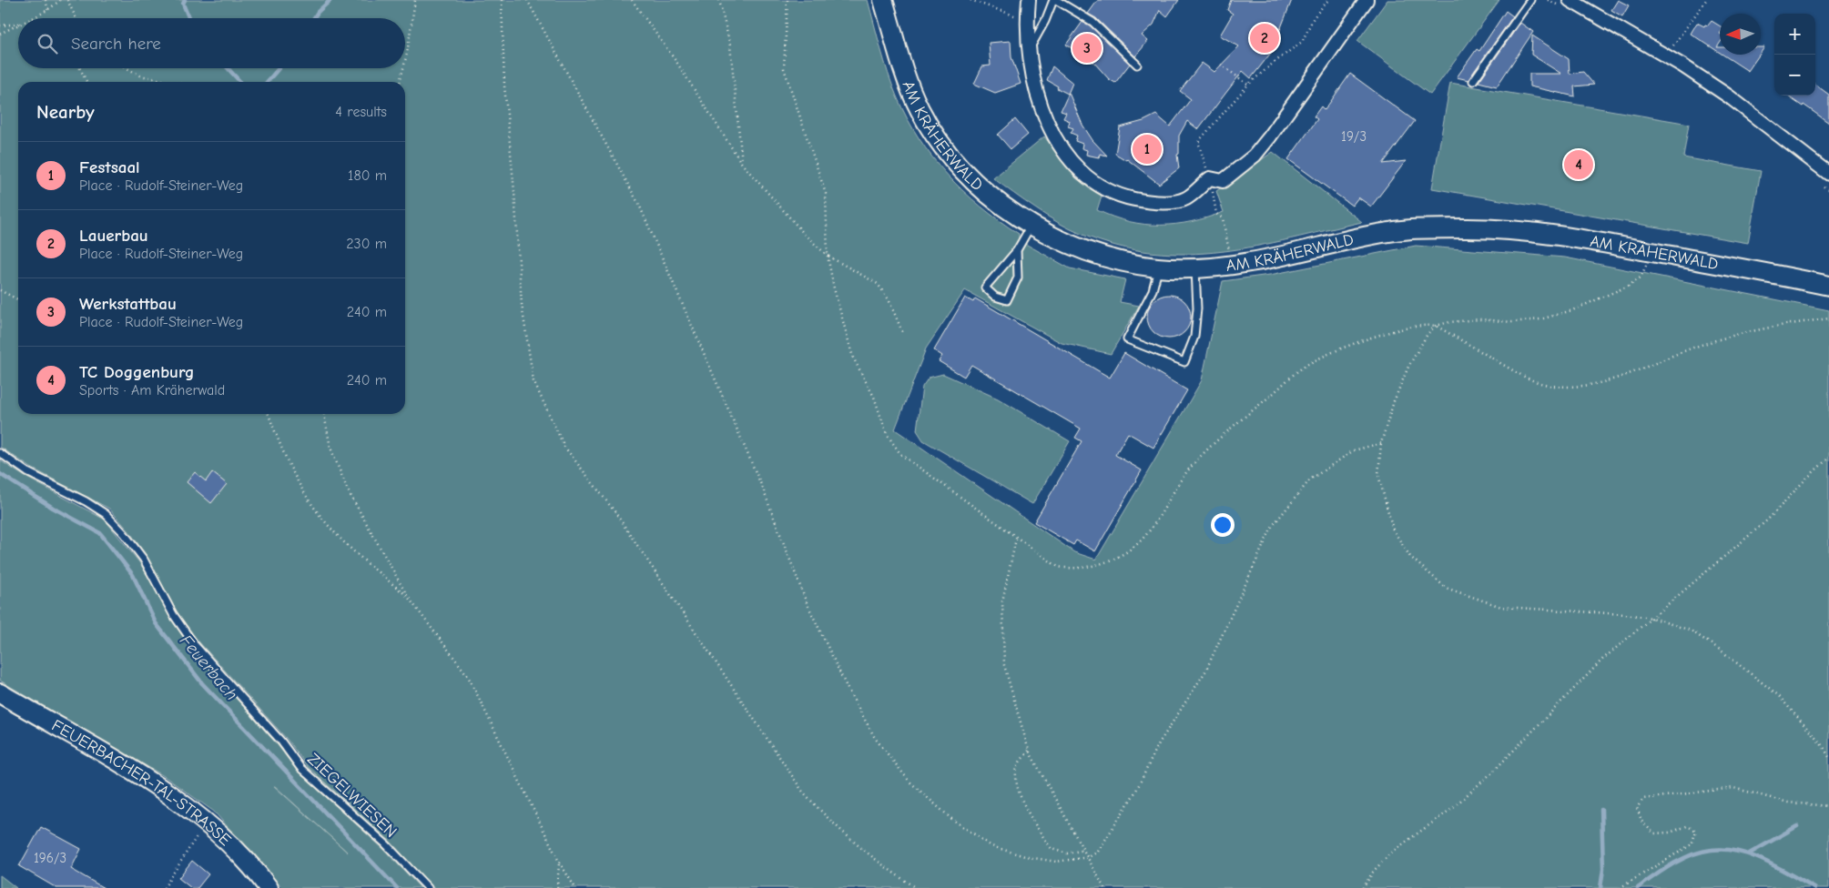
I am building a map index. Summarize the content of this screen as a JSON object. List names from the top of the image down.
{
  "streets": {
    "main road": ["AM KRÄHERWALD", "FEUERBACHER-TAL-STRASSE"],
    "lane": ["ZIEGELWIESEN"]
  },
  "water": ["Feuerbach"],
  "house_numbers": ["19/3", "196/3"],
  "north": "left",
  "page": {
    "map_buttons": ["+", "−"],
    "search": "Search here",
    "pins": [
      "2",
      "3",
      "1",
      "4"
    ],
    "heading": ["Nearby", "4 results"],
    "list": [
      {
        "mark": "1",
        "name": "Festsaal",
        "note": "Place · Rudolf-Steiner-Weg",
        "value": "180 m"
      },
      {
        "mark": "2",
        "name": "Lauerbau",
        "note": "Place · Rudolf-Steiner-Weg",
        "value": "230 m"
      },
      {
        "mark": "3",
        "name": "Werkstattbau",
        "note": "Place · Rudolf-Steiner-Weg",
        "value": "240 m"
      },
      {
        "mark": "4",
        "name": "TC Doggenburg",
        "note": "Sports · Am Kräherwald",
        "value": "240 m"
      }
    ]
  }
}
